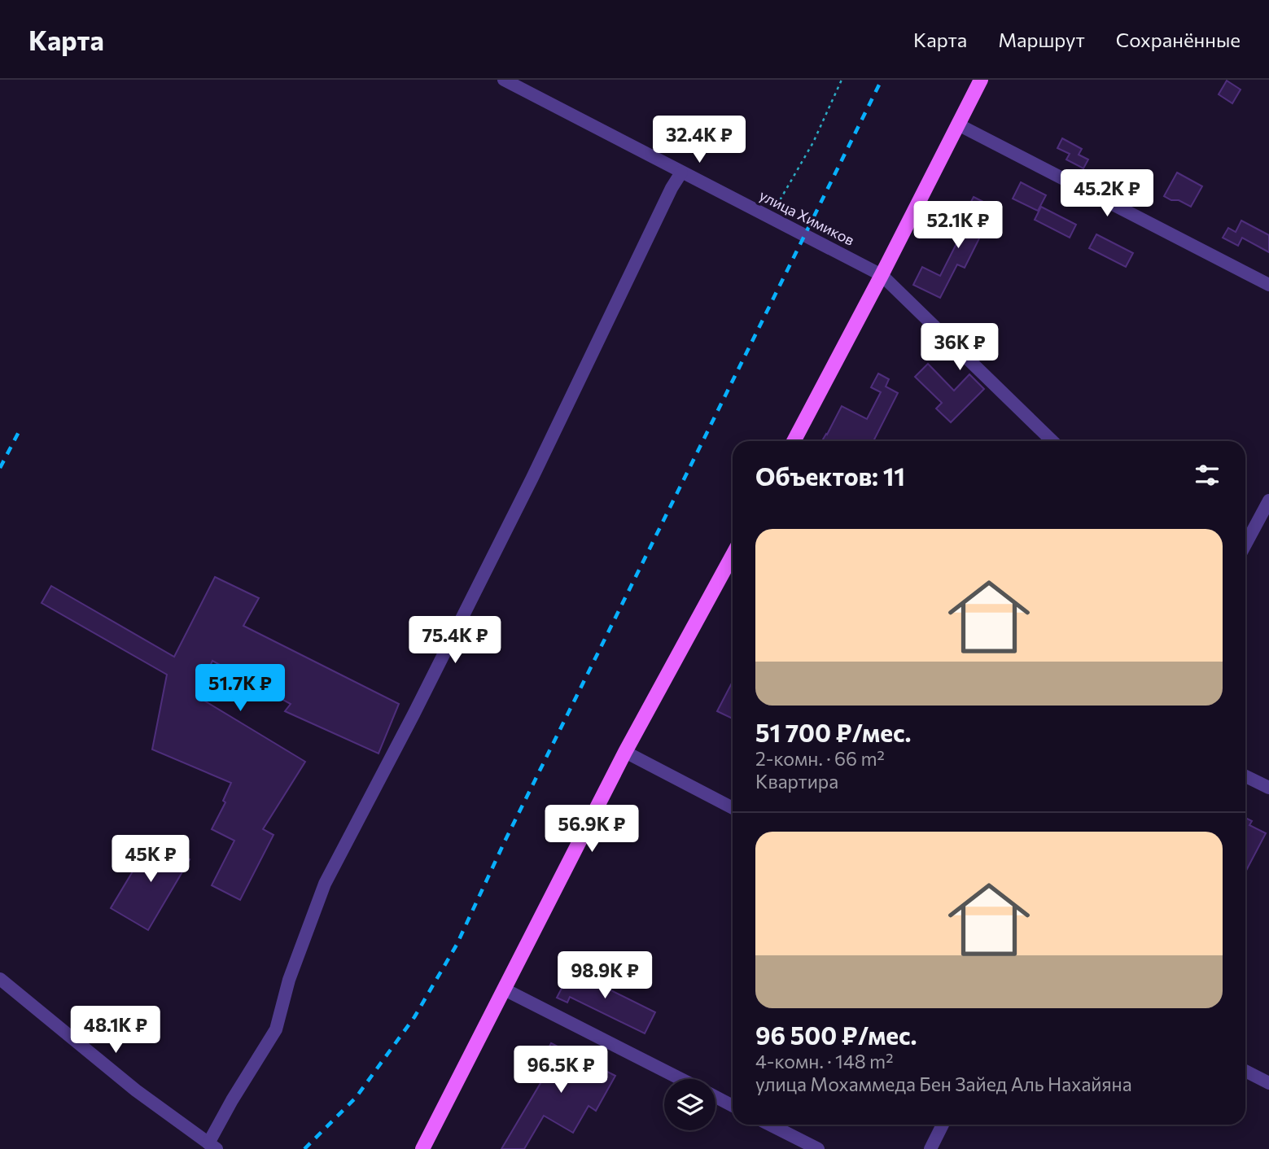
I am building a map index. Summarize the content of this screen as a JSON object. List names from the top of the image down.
{
  "streets": {
    "street": ["улица Химиков"]
  },
  "page": {
    "header": "Карта",
    "nav": ["Карта", "Маршрут", "Сохранённые"],
    "price": [
      "32.4K ₽",
      "45.2K ₽",
      "52.1K ₽",
      "36K ₽",
      "75.4K ₽",
      "51.7K ₽",
      "56.9K ₽",
      "45K ₽",
      "98.9K ₽",
      "48.1K ₽",
      "96.5K ₽"
    ],
    "heading": "Объектов: 11",
    "list": [
      {
        "name": "51 700 ₽/мес.",
        "note": "2-комн. · 66 m² · Квартира"
      },
      {
        "name": "96 500 ₽/мес.",
        "note": "4-комн. · 148 m² · улица Мохаммеда Бен Зайед Аль Нахайяна"
      }
    ]
  }
}
